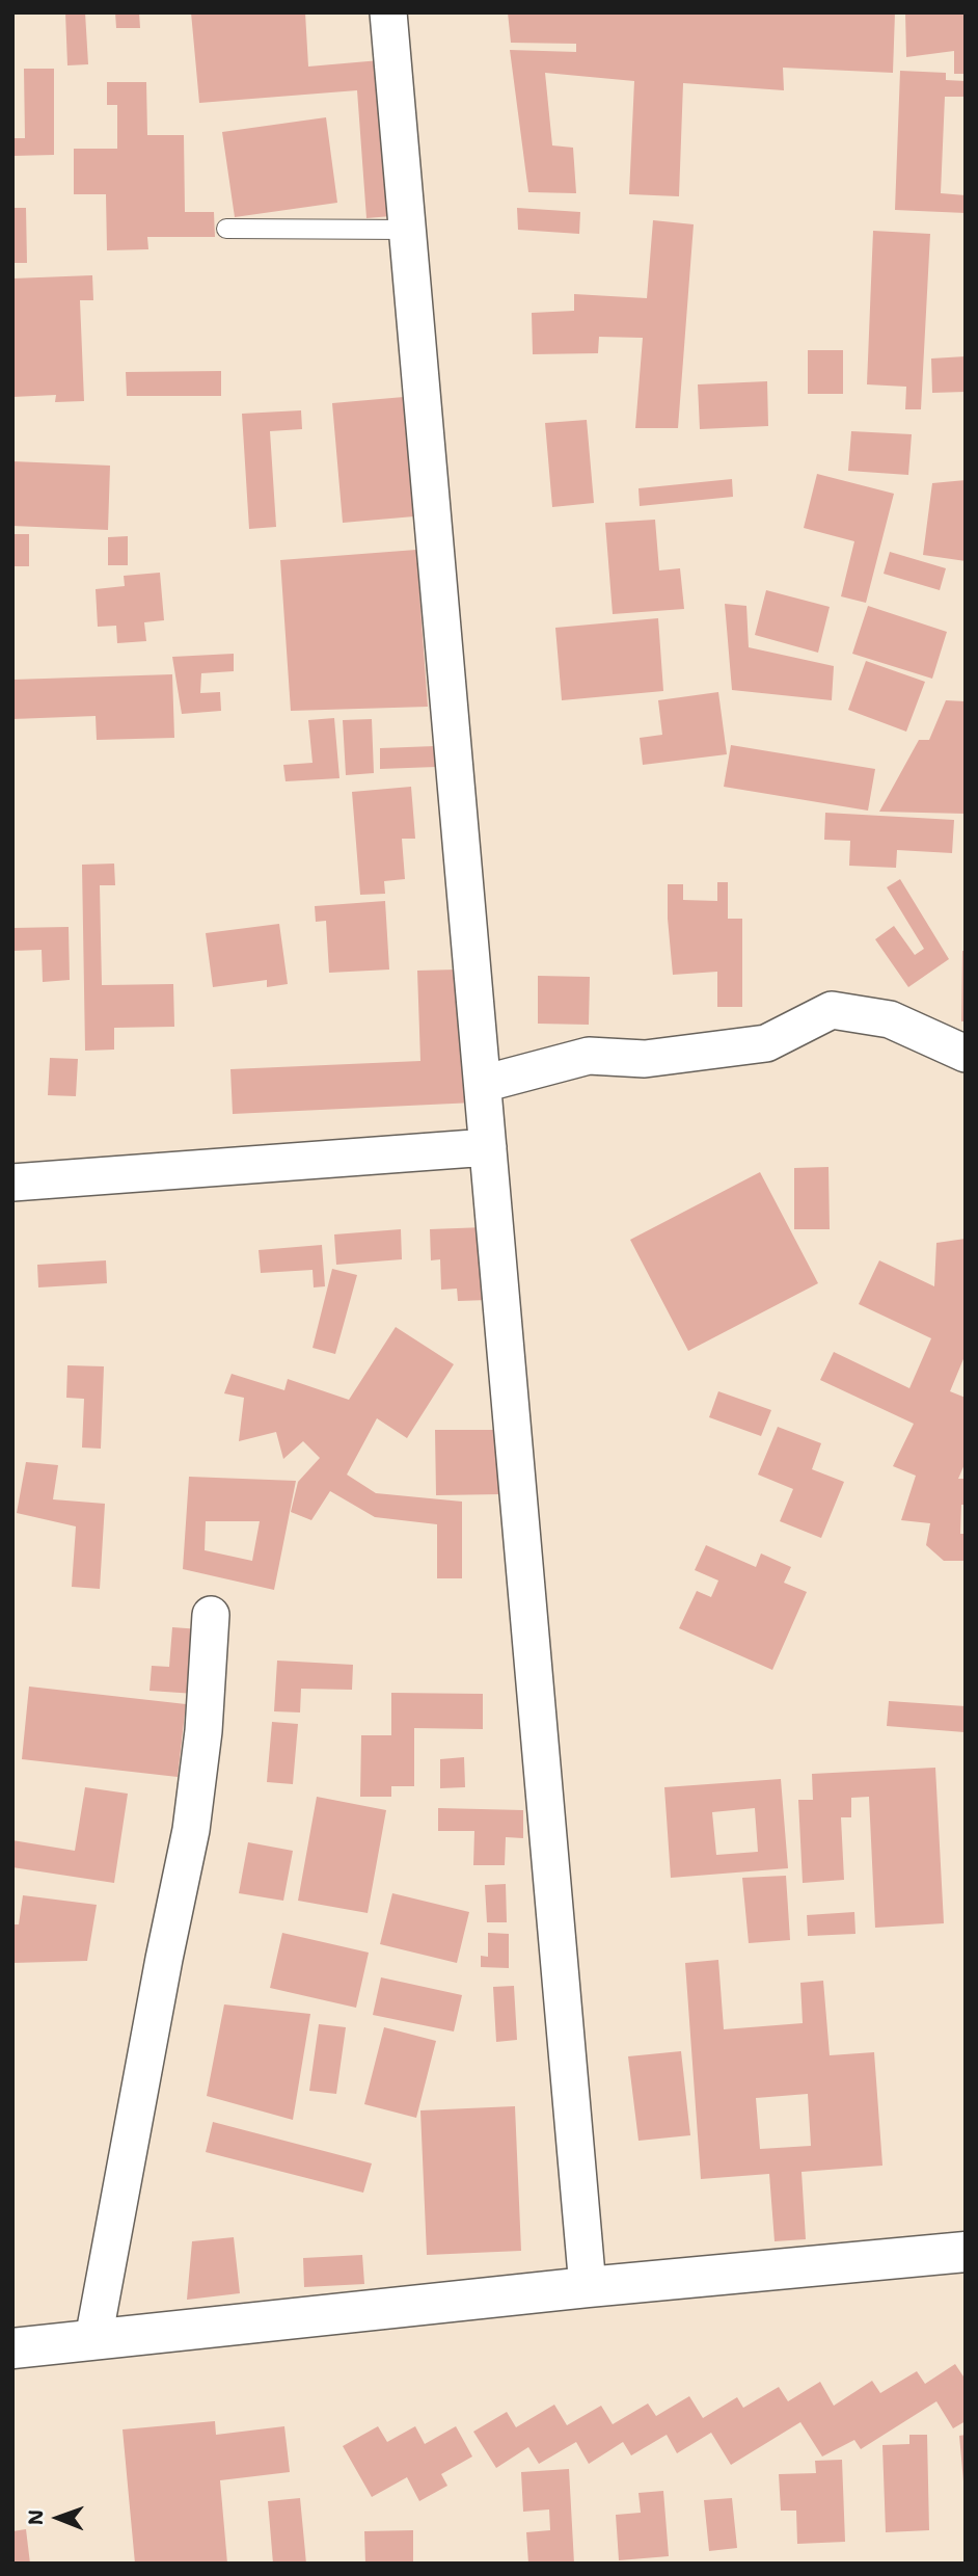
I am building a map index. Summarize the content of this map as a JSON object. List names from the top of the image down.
{
  "north": "left"
}
